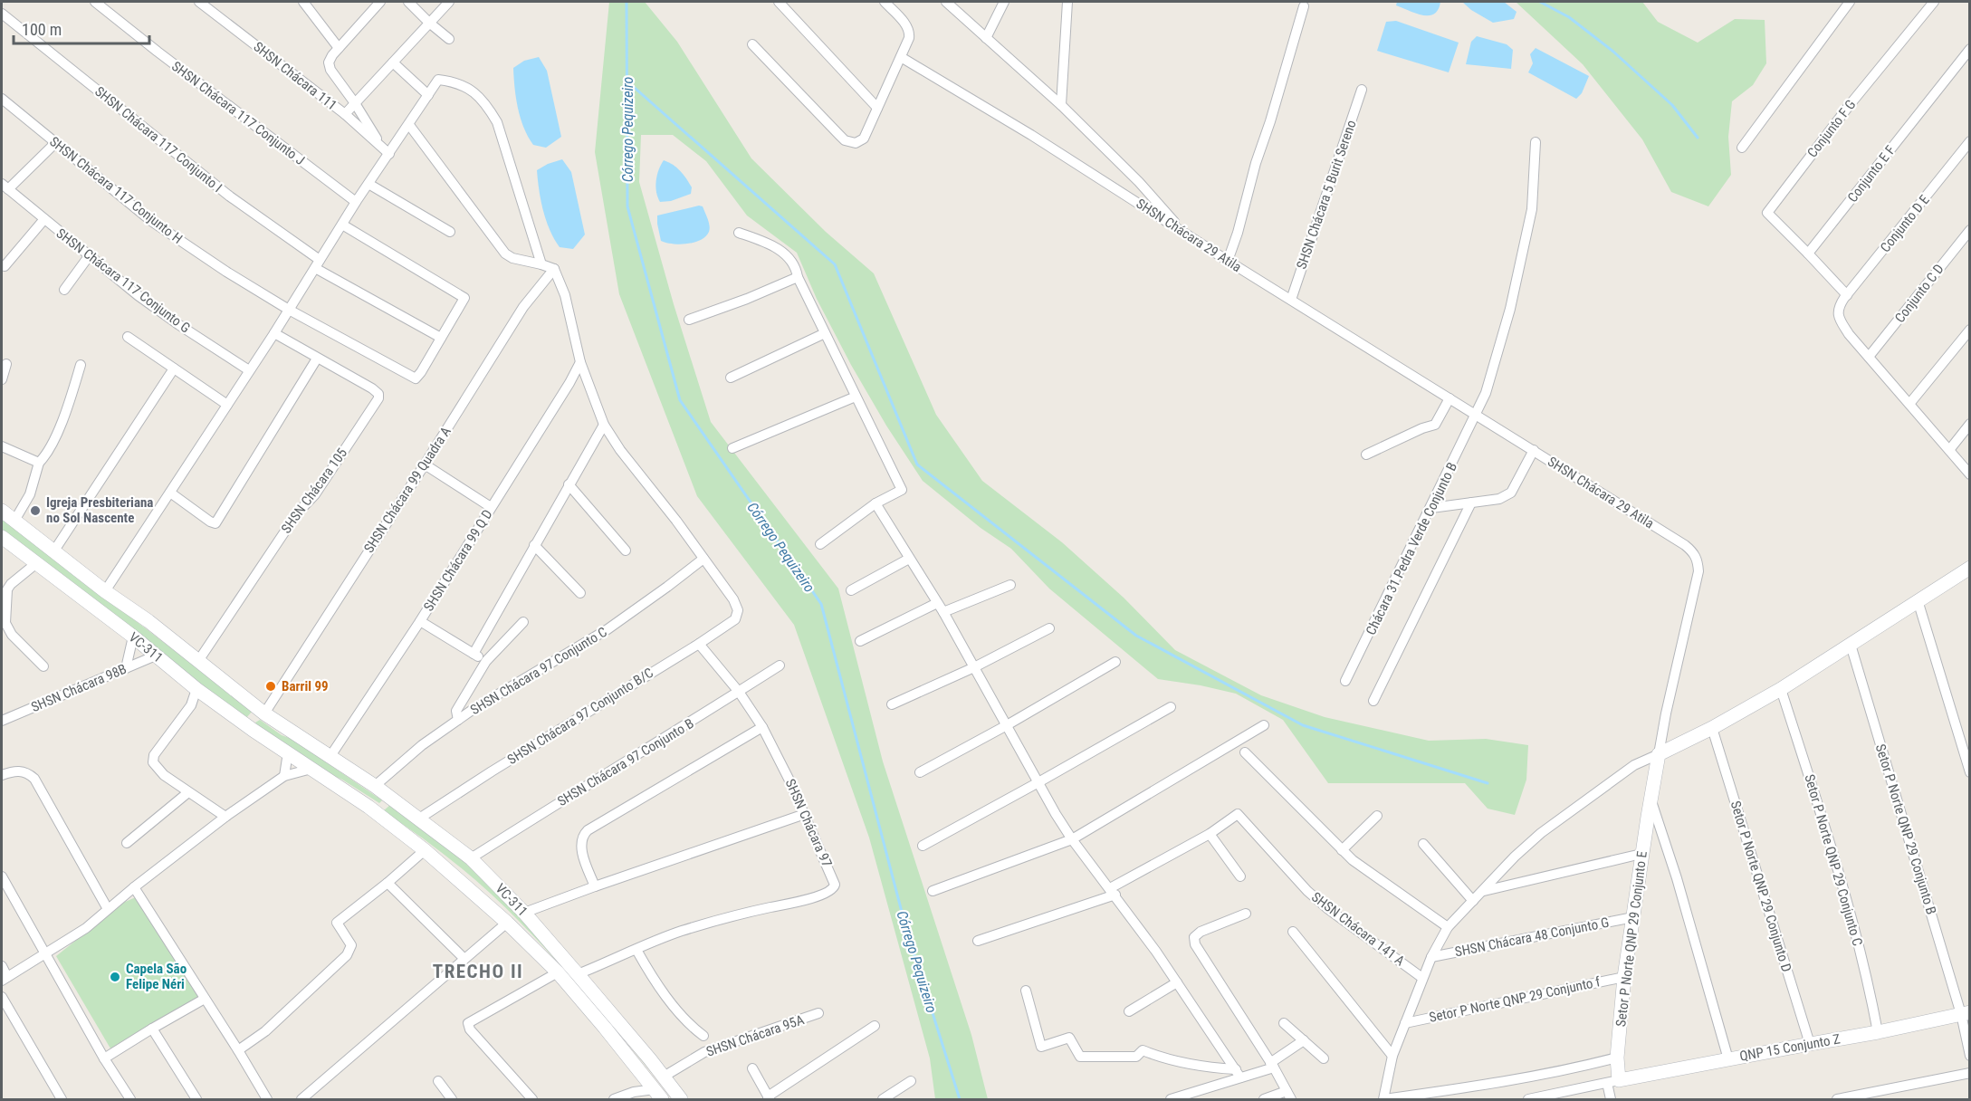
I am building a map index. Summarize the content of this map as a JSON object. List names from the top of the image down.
{
  "streets": {
    "main road": ["VC-311", "Setor P Norte QNP 29 Conjunto E", "QNP 15 Conjunto Z"],
    "street": [
      "SHSN Chácara 111",
      "SHSN Chácara 117 Conjunto J",
      "Conjunto F G",
      "SHSN Chácara 117 Conjunto I",
      "Conjunto E F",
      "SHSN Chácara 117 Conjunto H",
      "SHSN Chácara 5 Burit Sereno",
      "Conjunto D E",
      "SHSN Chácara 29 Atila",
      "SHSN Chácara 117 Conjunto G",
      "Conjunto C D",
      "SHSN Chácara 99 Quadra A",
      "SHSN Chácara 105",
      "Chácara 31 Pedra Verde Conjunto B",
      "SHSN Chácara 99 Q D",
      "SHSN Chácara 97 Conjunto C",
      "SHSN Chácara 98B",
      "SHSN Chácara 97 Conjunto B/C",
      "SHSN Chácara 97 Conjunto B",
      "SHSN Chácara 97",
      "Setor P Norte QNP 29 Conjunto B",
      "Setor P Norte QNP 29 Conjunto C",
      "Setor P Norte QNP 29 Conjunto D",
      "SHSN Chácara 141 A",
      "SHSN Chácara 48 Conjunto G",
      "Setor P Norte QNP 29 Conjunto f",
      "SHSN Chácara 95A"
    ]
  },
  "crossings": [
    ["Conjunto F G", "Conjunto E F"],
    ["SHSN Chácara 117 Conjunto I", "SHSN Chácara 117 Conjunto H"],
    ["SHSN Chácara 5 Burit Sereno", "SHSN Chácara 29 Atila"],
    ["Conjunto D E", "Conjunto C D"],
    ["SHSN Chácara 29 Atila", "Chácara 31 Pedra Verde Conjunto B"],
    ["SHSN Chácara 29 Atila", "Setor P Norte QNP 29 Conjunto E"],
    ["SHSN Chácara 99 Quadra A", "VC-311"],
    ["SHSN Chácara 105", "VC-311"],
    ["SHSN Chácara 99 Q D", "VC-311"],
    ["VC-311", "SHSN Chácara 97 Conjunto C"],
    ["VC-311", "SHSN Chácara 98B"],
    ["VC-311", "SHSN Chácara 97 Conjunto B/C"],
    ["VC-311", "SHSN Chácara 97 Conjunto B"],
    ["VC-311", "SHSN Chácara 97"],
    ["VC-311", "SHSN Chácara 95A"],
    ["SHSN Chácara 97 Conjunto C", "SHSN Chácara 97 Conjunto B/C"],
    ["SHSN Chácara 97 Conjunto B/C", "SHSN Chácara 97"],
    ["SHSN Chácara 97 Conjunto B", "SHSN Chácara 97"],
    ["Setor P Norte QNP 29 Conjunto B", "QNP 15 Conjunto Z"],
    ["Setor P Norte QNP 29 Conjunto C", "QNP 15 Conjunto Z"],
    ["Setor P Norte QNP 29 Conjunto D", "QNP 15 Conjunto Z"],
    ["SHSN Chácara 48 Conjunto G", "Setor P Norte QNP 29 Conjunto E"],
    ["Setor P Norte QNP 29 Conjunto E", "Setor P Norte QNP 29 Conjunto f"],
    ["Setor P Norte QNP 29 Conjunto E", "QNP 15 Conjunto Z"]
  ],
  "districts": ["TRECHO II"],
  "water": ["Córrego Pequizeiro"],
  "places": ["Igreja Presbiteriana no Sol Nascente", "Barril 99", "Capela São Felipe Néri"],
  "scale_bar": "100 m"
}
